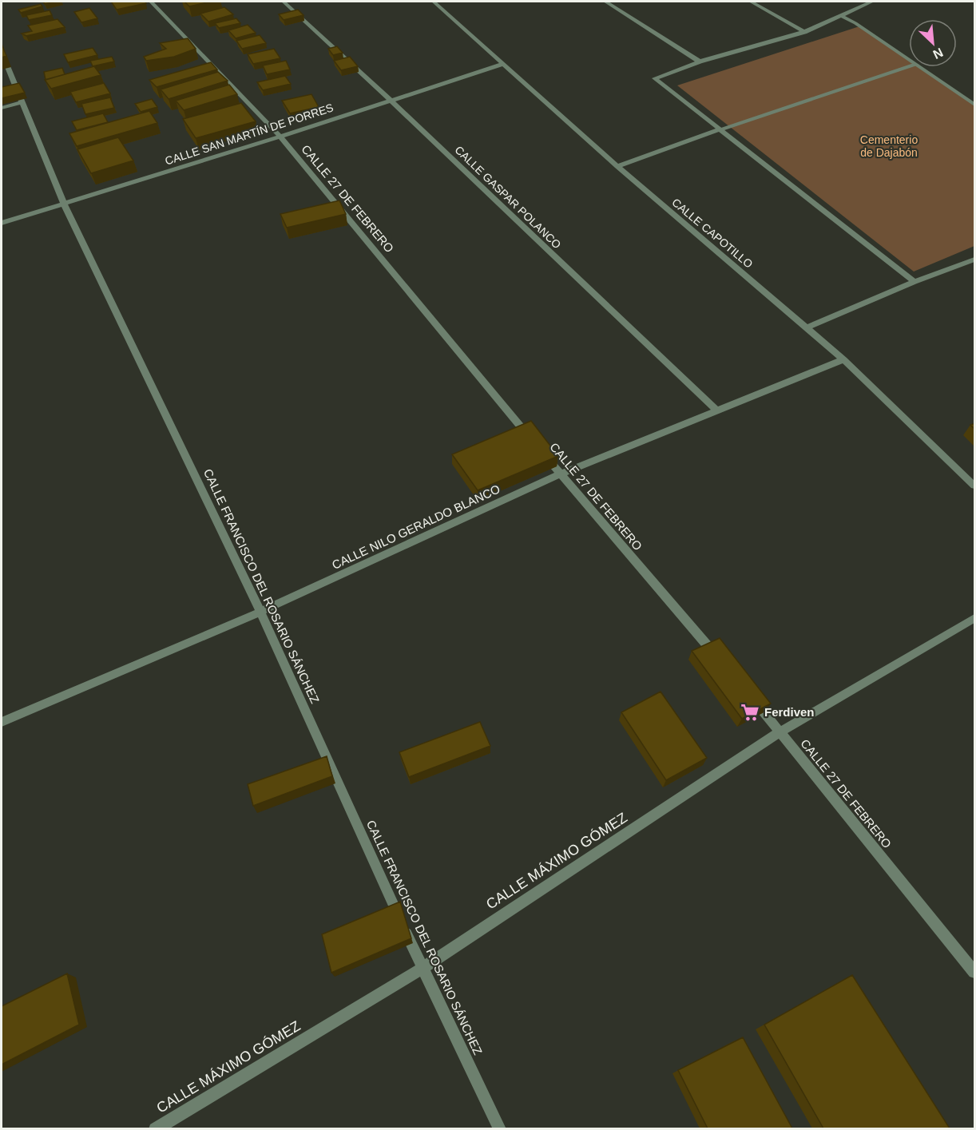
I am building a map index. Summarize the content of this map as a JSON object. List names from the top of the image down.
{
  "streets": {
    "street": [
      "CALLE SAN MARTÍN DE PORRES",
      "CALLE GASPAR POLANCO",
      "CALLE 27 DE FEBRERO",
      "CALLE CAPOTILLO",
      "CALLE NILO GERALDO BLANCO",
      "CALLE FRANCISCO DEL ROSARIO SÁNCHEZ",
      "CALLE MÁXIMO GÓMEZ"
    ]
  },
  "crossings": [
    ["CALLE SAN MARTÍN DE PORRES", "CALLE GASPAR POLANCO"],
    ["CALLE SAN MARTÍN DE PORRES", "CALLE 27 DE FEBRERO"],
    ["CALLE SAN MARTÍN DE PORRES", "CALLE CAPOTILLO"],
    ["CALLE SAN MARTÍN DE PORRES", "CALLE FRANCISCO DEL ROSARIO SÁNCHEZ"],
    ["CALLE GASPAR POLANCO", "CALLE NILO GERALDO BLANCO"],
    ["CALLE 27 DE FEBRERO", "CALLE NILO GERALDO BLANCO"],
    ["CALLE 27 DE FEBRERO", "CALLE MÁXIMO GÓMEZ"],
    ["CALLE CAPOTILLO", "CALLE NILO GERALDO BLANCO"],
    ["CALLE NILO GERALDO BLANCO", "CALLE FRANCISCO DEL ROSARIO SÁNCHEZ"],
    ["CALLE FRANCISCO DEL ROSARIO SÁNCHEZ", "CALLE MÁXIMO GÓMEZ"]
  ],
  "parks": ["Cementerio de Dajabón"],
  "places": {
    "supermarket": ["Ferdiven"]
  },
  "north": "bottom right"
}
